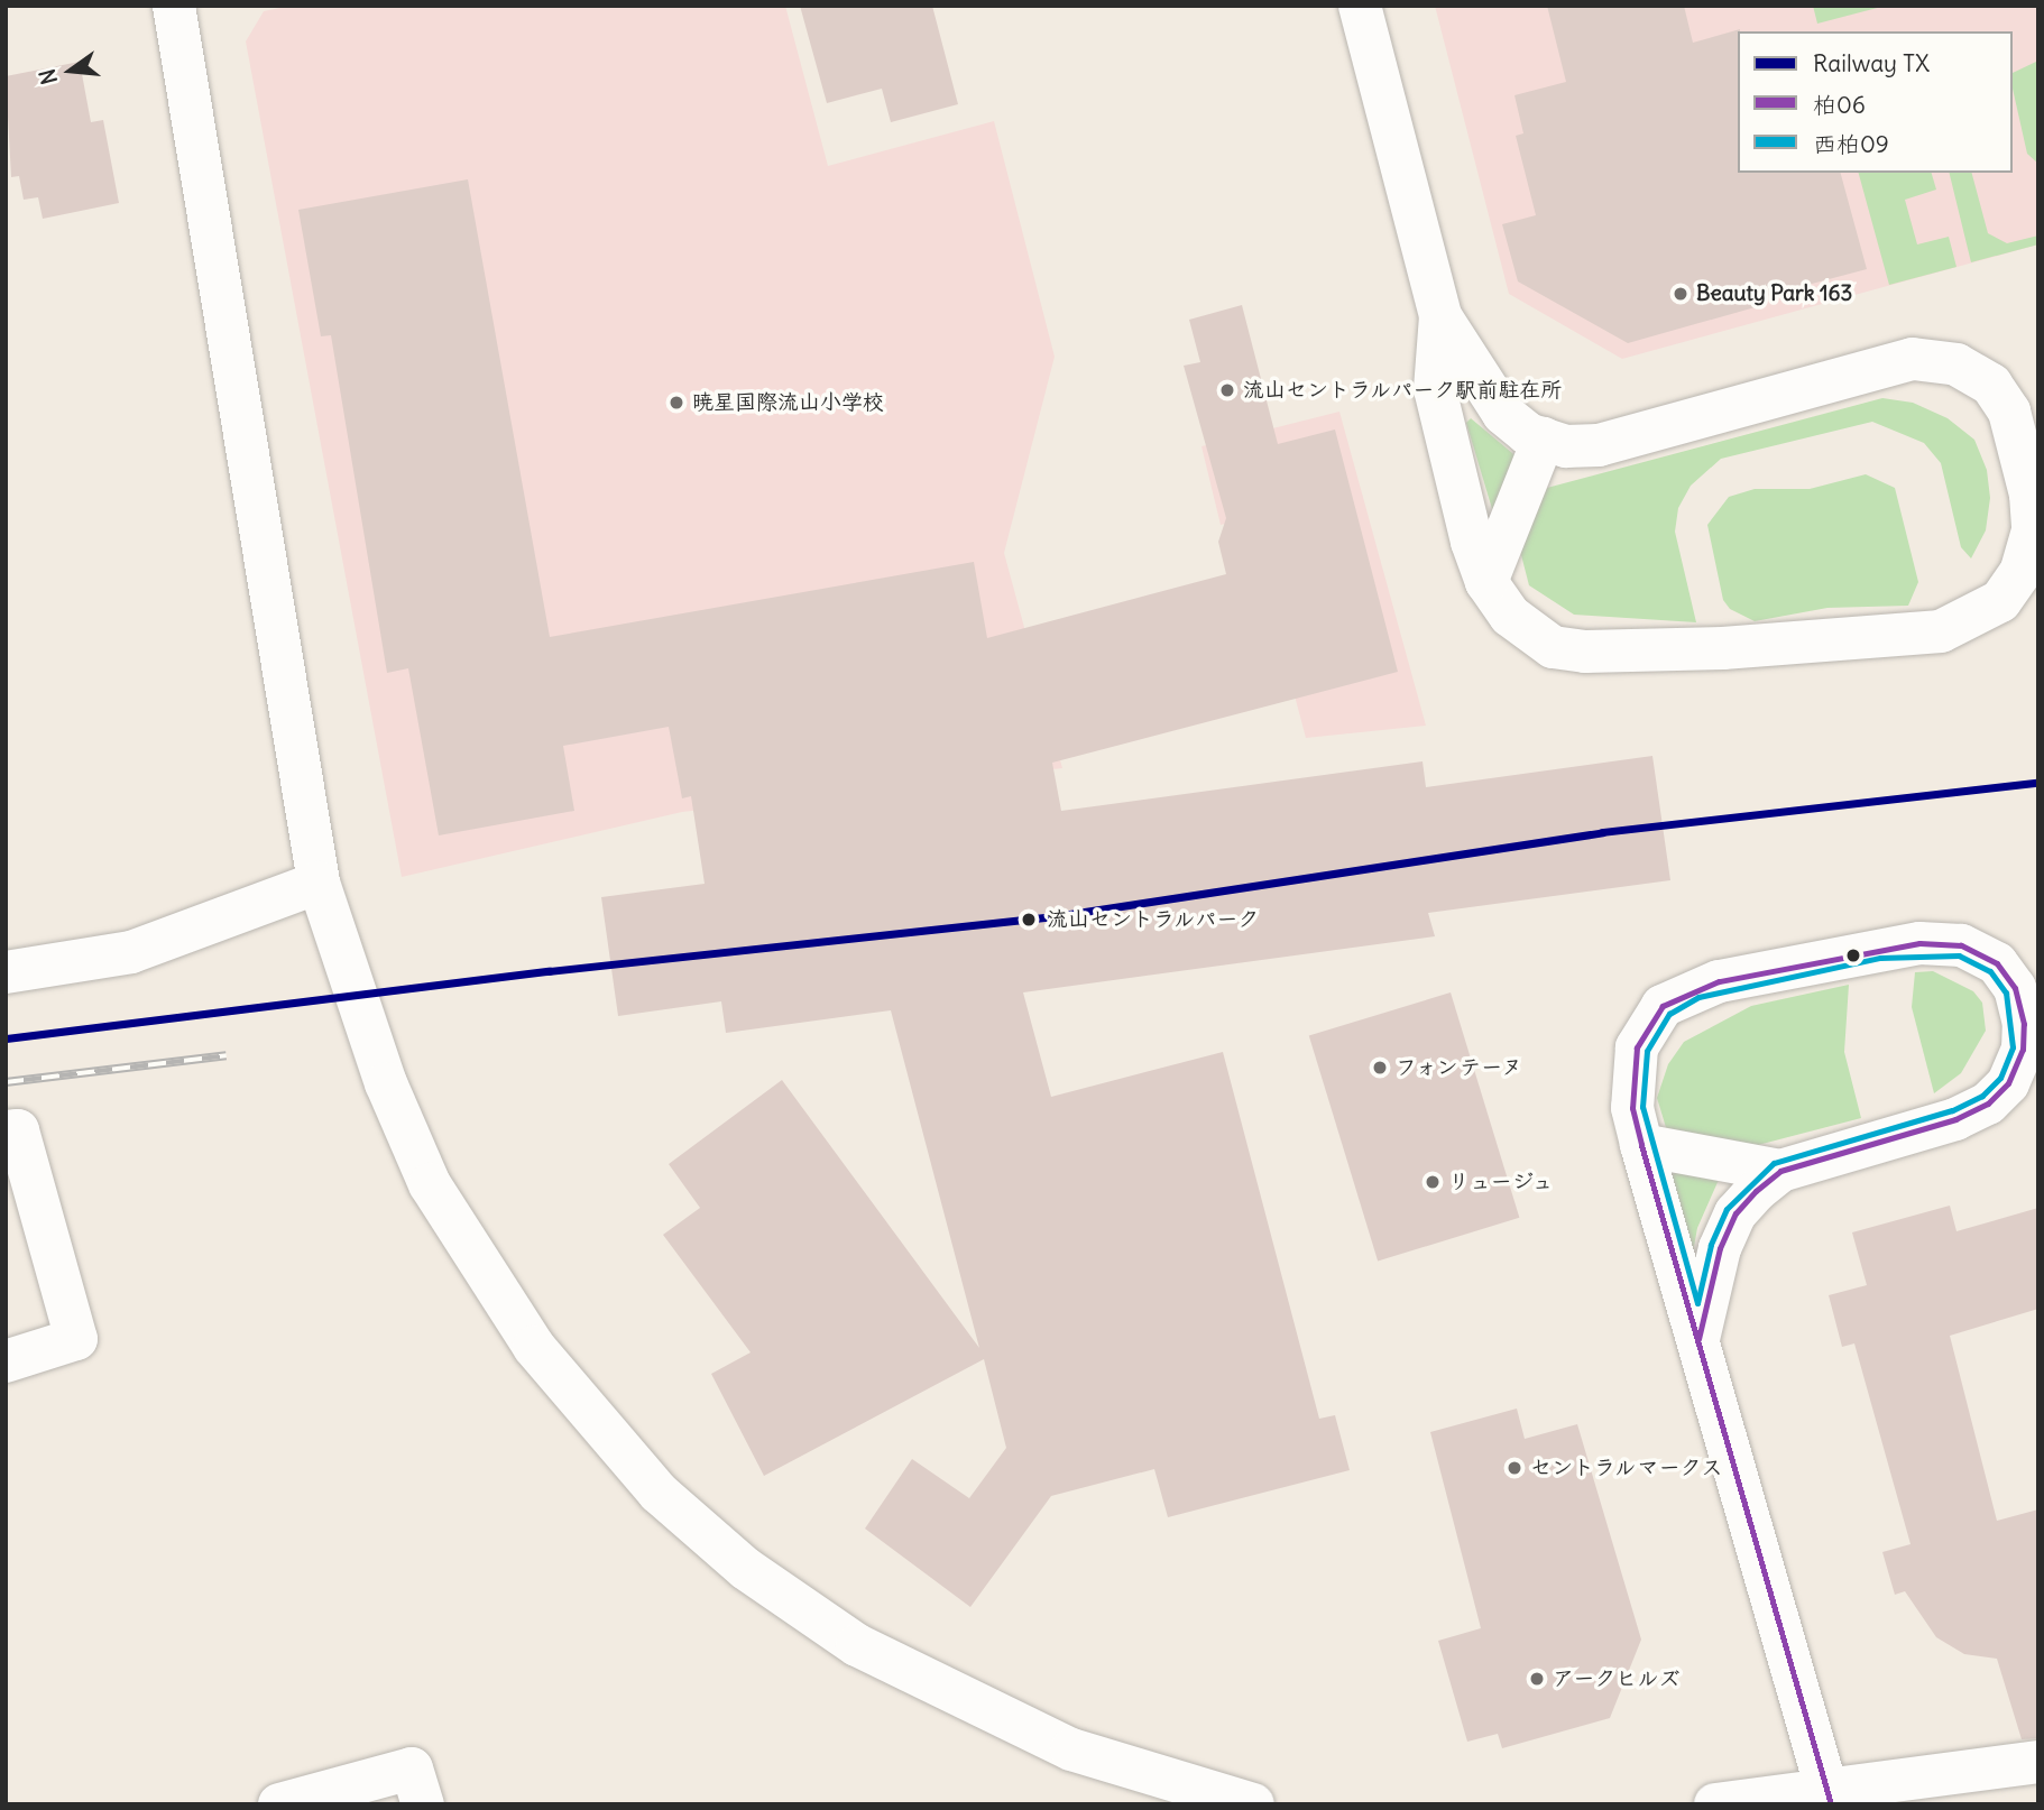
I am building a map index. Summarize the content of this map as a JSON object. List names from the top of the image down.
{
  "places": [
    "Beauty Park 163",
    "流山セントラルパーク駅前駐在所",
    "暁星国際流山小学校",
    "流山セントラルパーク",
    "フォンテーヌ",
    "リュージュ",
    "セントラルマークス",
    "アークヒルズ"
  ],
  "lines": ["rail line TX", "transit line 柏06", "transit line 西柏09"],
  "legend": ["Railway TX", "柏06", "西柏09"],
  "north": "left"
}
